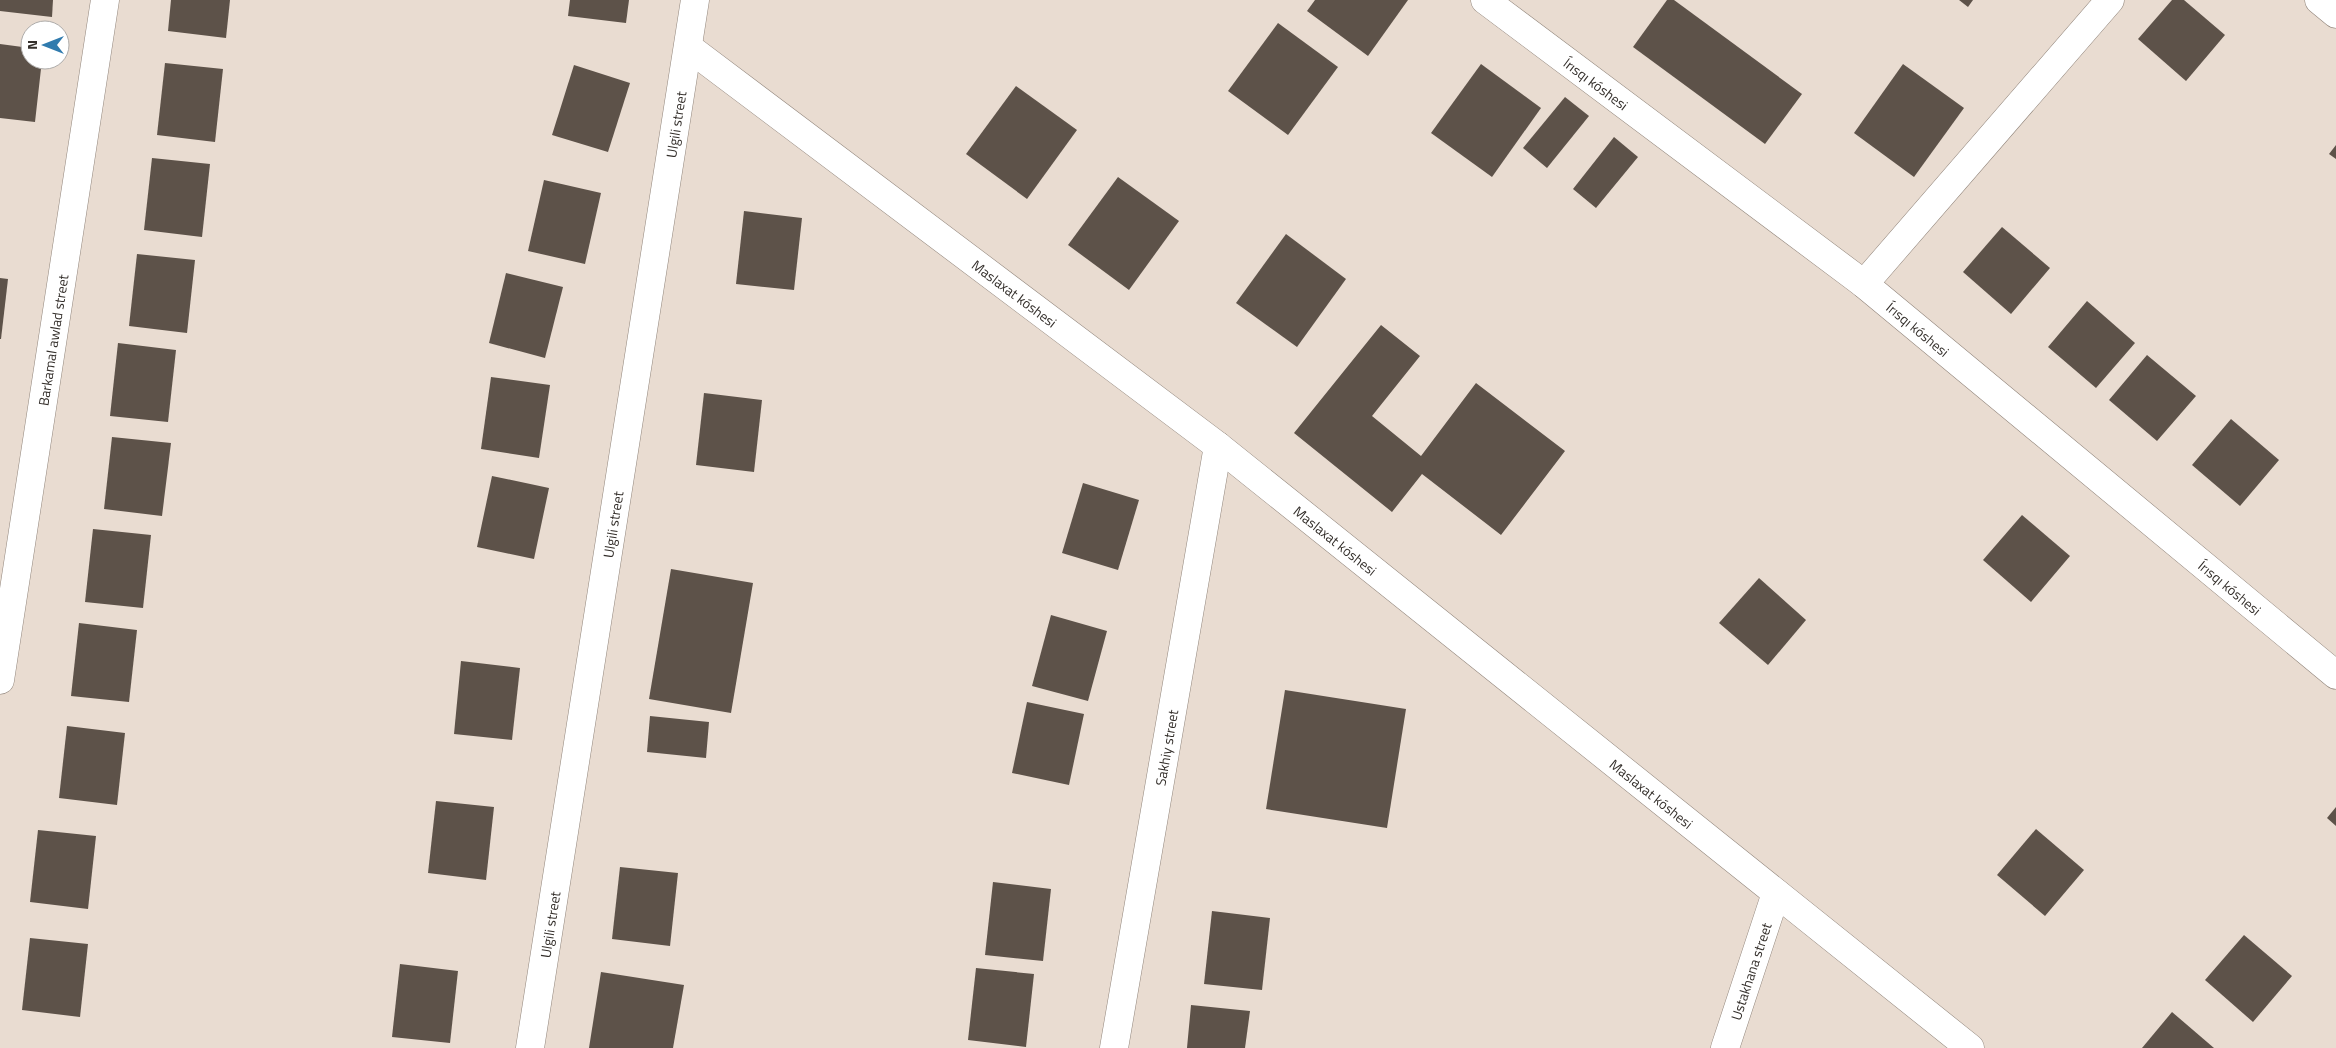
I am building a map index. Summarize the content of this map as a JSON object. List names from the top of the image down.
{
  "streets": {
    "street": [
      "Írısqı kóshesi",
      "Ulgili street",
      "Maslaxat kóshesi",
      "Barkamal awlad street",
      "Sakhiy street",
      "Ustakhana street"
    ]
  },
  "crossings": [
    ["Ulgili street", "Maslaxat kóshesi"],
    ["Maslaxat kóshesi", "Sakhiy street"],
    ["Maslaxat kóshesi", "Ustakhana street"]
  ],
  "north": "left"
}
